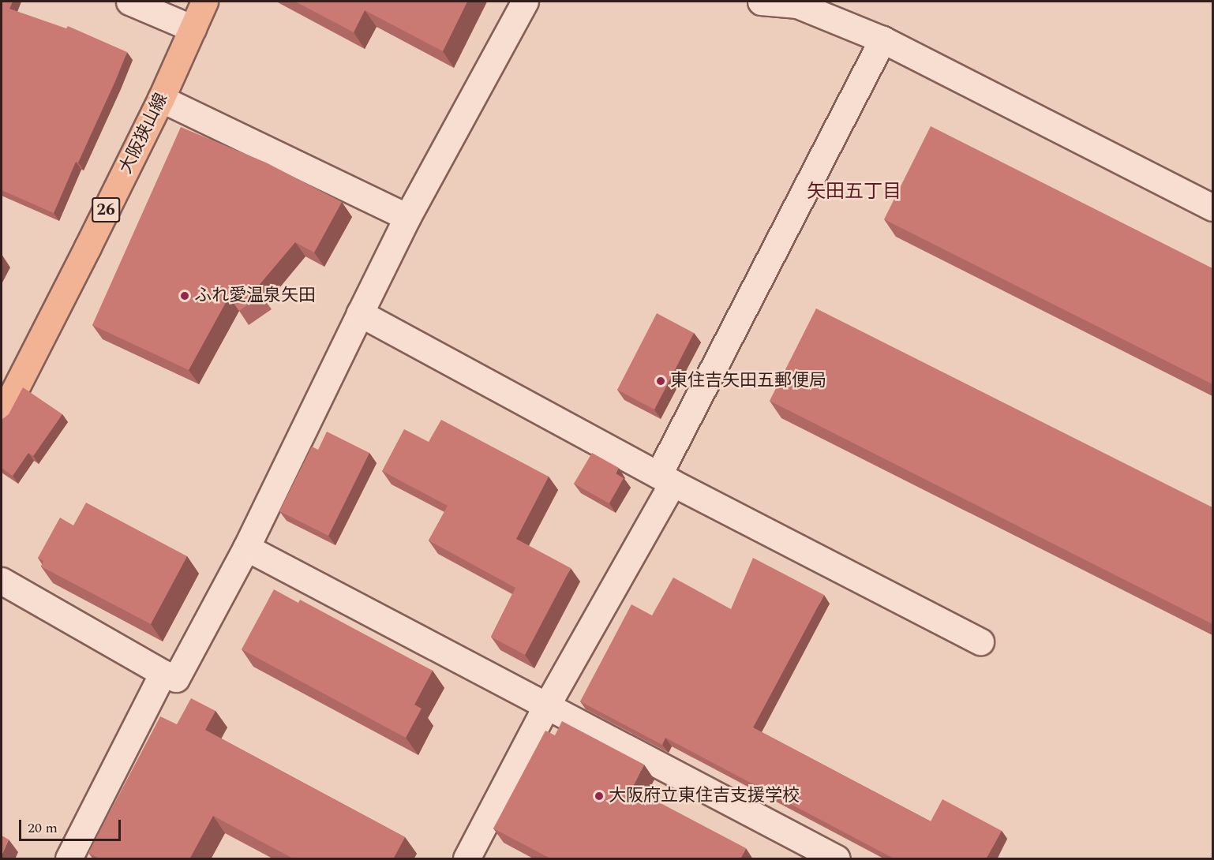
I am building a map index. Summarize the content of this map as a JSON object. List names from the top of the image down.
{
  "streets": {
    "main road": ["大阪狭山線", "26"]
  },
  "districts": ["矢田五丁目"],
  "places": ["ふれ愛温泉矢田", "東住吉矢田五郵便局", "大阪府立東住吉支援学校"],
  "scale_bar": "20 m"
}
